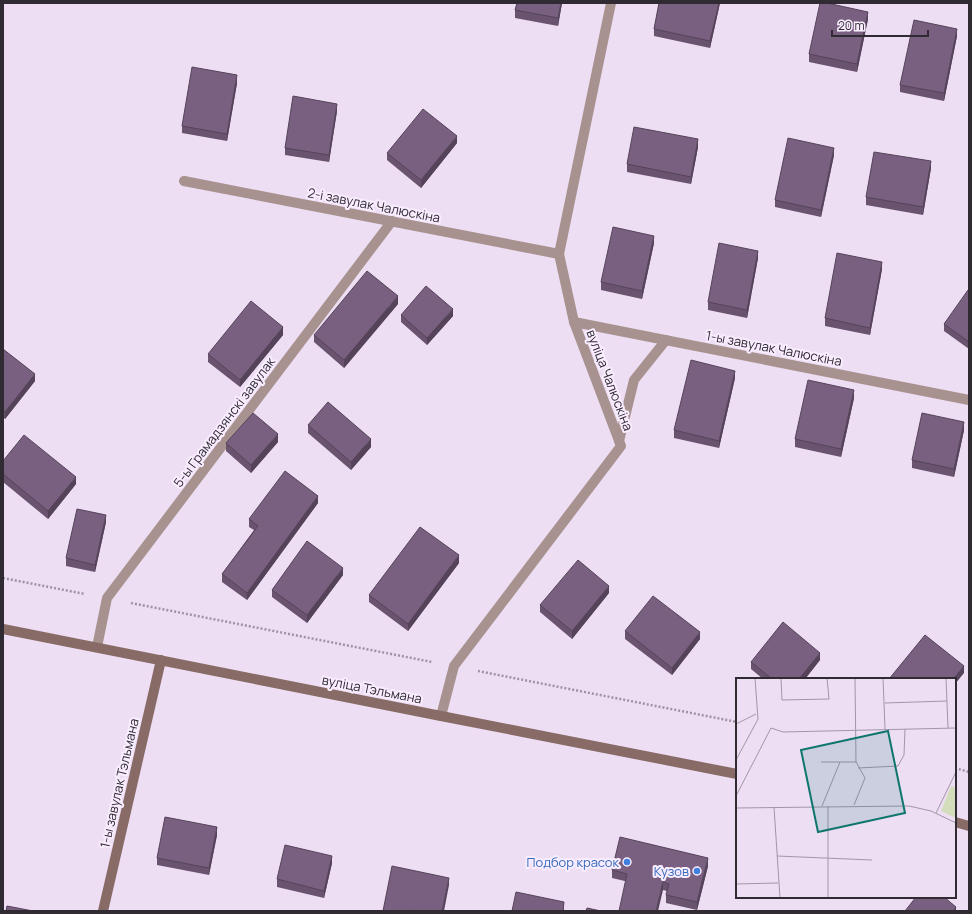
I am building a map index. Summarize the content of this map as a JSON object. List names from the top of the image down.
{
  "streets": {
    "main road": ["вуліца Тэльмана", "1-ы завулак Тэльмана"],
    "street": [
      "2-і завулак Чалюскіна",
      "1-ы завулак Чалюскіна",
      "вуліца Чалюскіна",
      "5-ы Грамадзянскі завулак"
    ]
  },
  "crossings": [
    ["2-і завулак Чалюскіна", "вуліца Чалюскіна"],
    ["2-і завулак Чалюскіна", "5-ы Грамадзянскі завулак"],
    ["1-ы завулак Чалюскіна", "вуліца Чалюскіна"],
    ["вуліца Чалюскіна", "вуліца Тэльмана"],
    ["5-ы Грамадзянскі завулак", "вуліца Тэльмана"],
    ["вуліца Тэльмана", "1-ы завулак Тэльмана"]
  ],
  "places": ["Подбор красок", "Кузов"],
  "scale_bar": "20 m"
}
